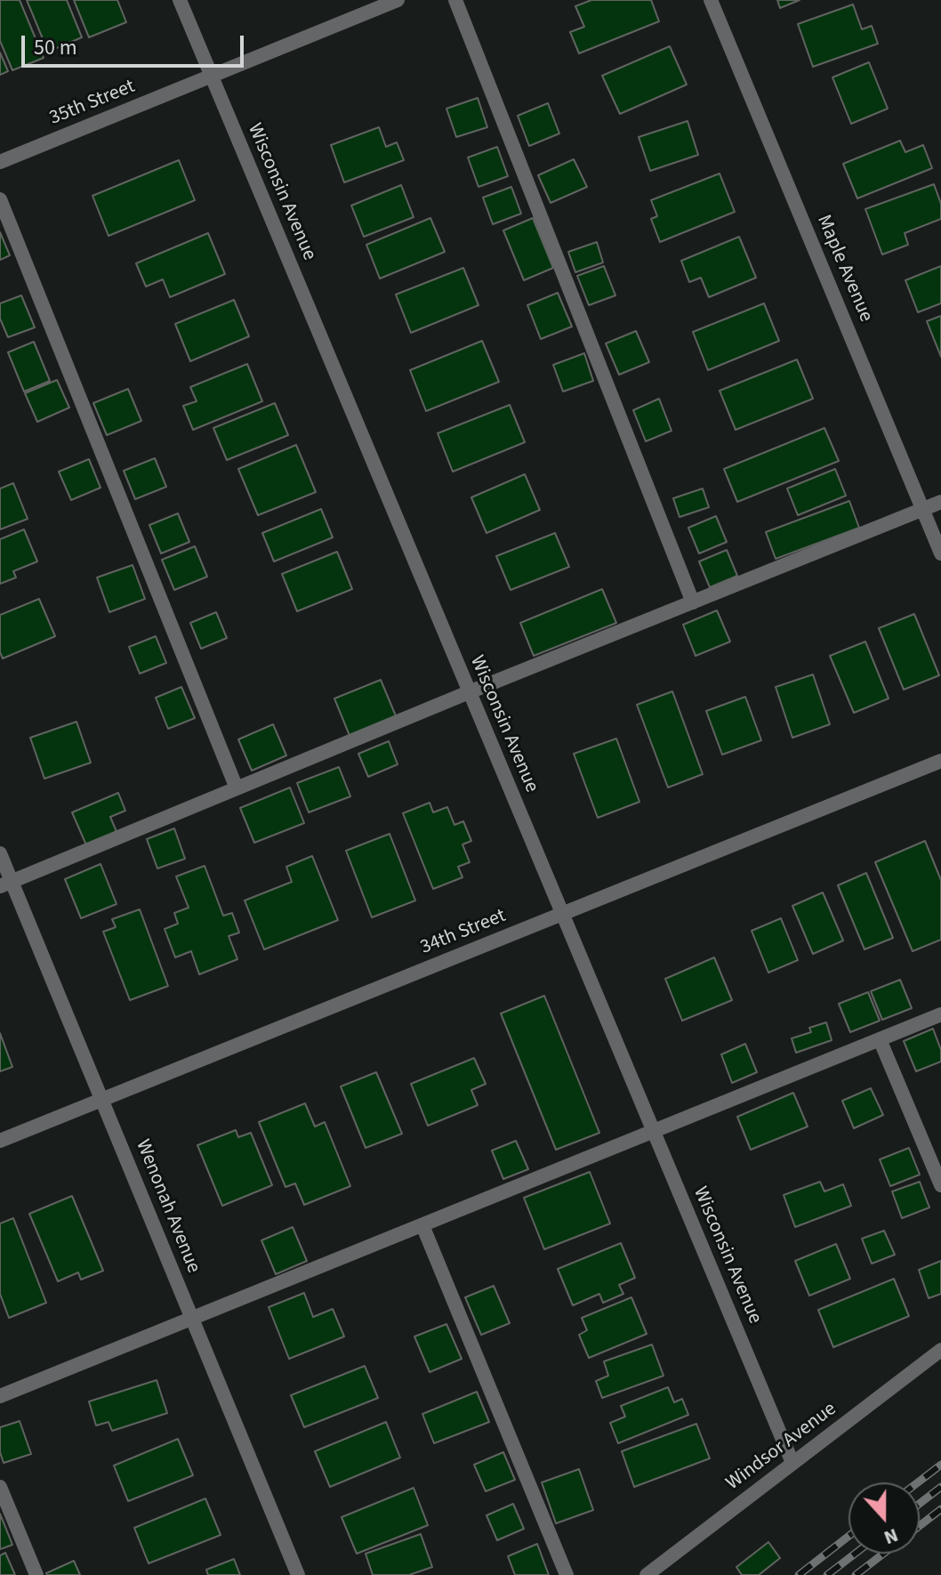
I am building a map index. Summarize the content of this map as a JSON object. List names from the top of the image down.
{
  "streets": {
    "street": [
      "35th Street",
      "Wisconsin Avenue",
      "Maple Avenue",
      "34th Street",
      "Wenonah Avenue",
      "Windsor Avenue"
    ]
  },
  "crossings": [
    ["35th Street", "Wisconsin Avenue"],
    ["Wisconsin Avenue", "34th Street"],
    ["Wisconsin Avenue", "Windsor Avenue"],
    ["34th Street", "Wenonah Avenue"]
  ],
  "scale_bar": "50 m",
  "north": "bottom"
}
